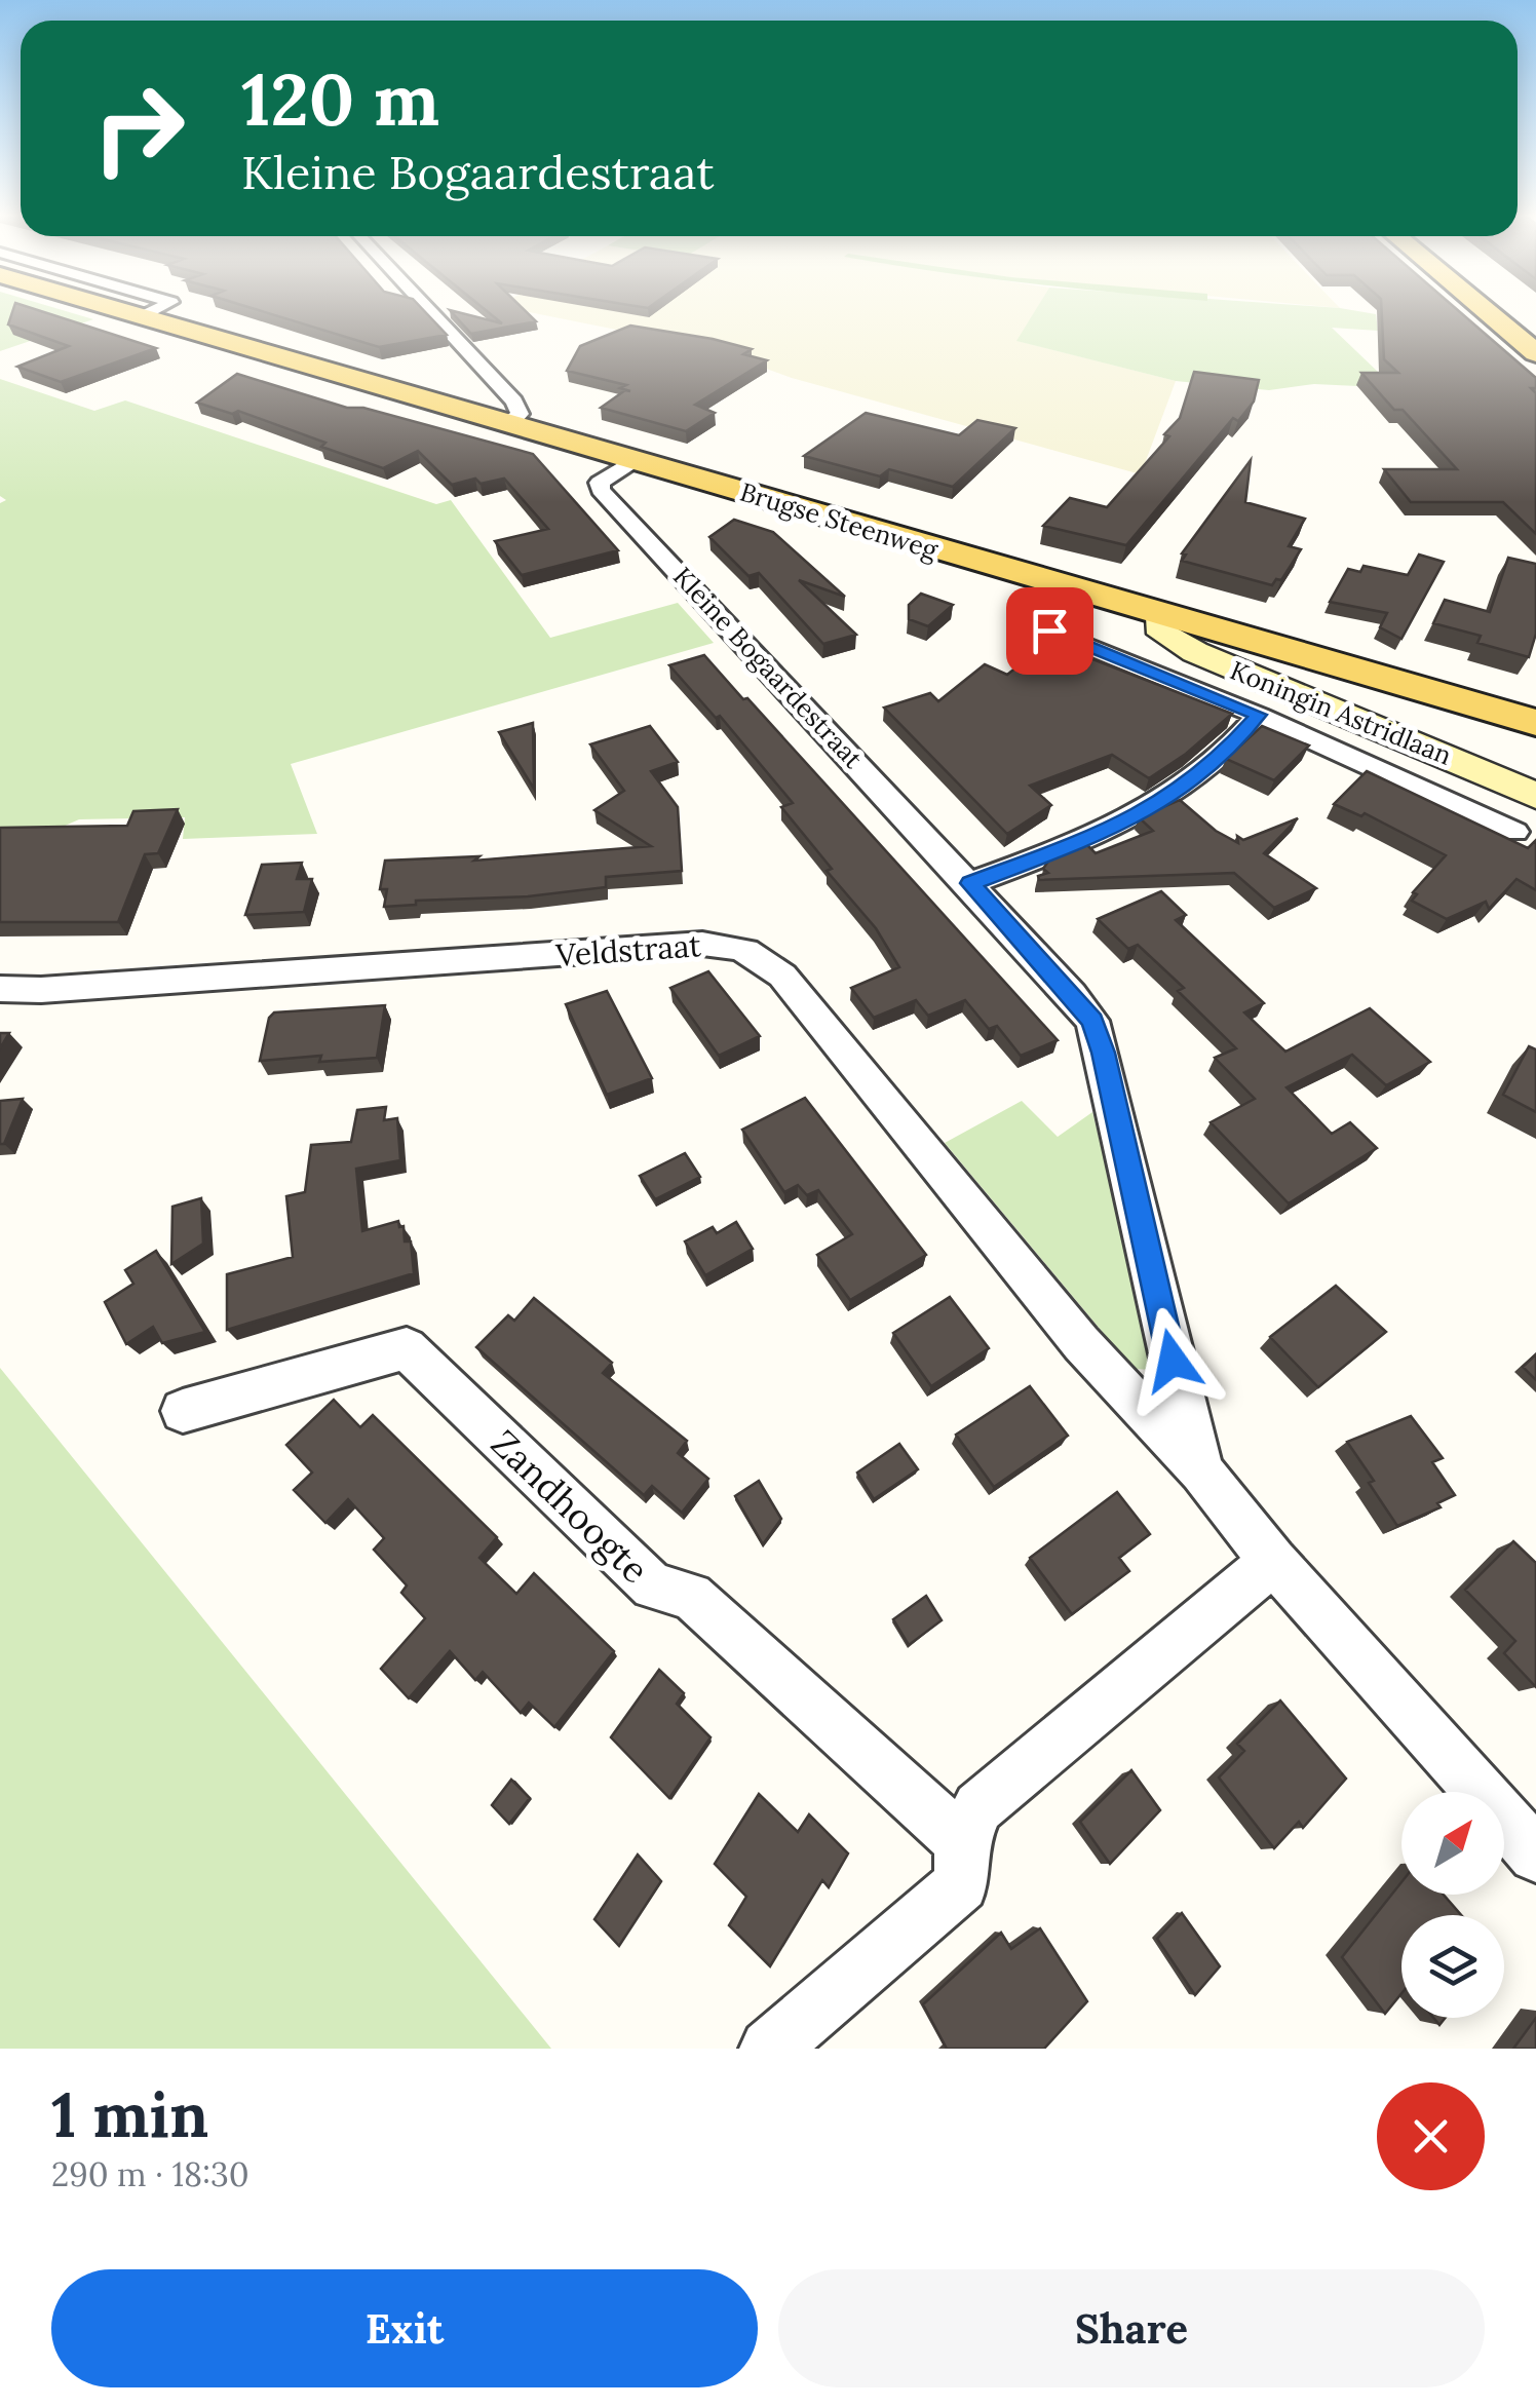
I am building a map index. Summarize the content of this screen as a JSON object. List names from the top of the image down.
{
  "streets": {
    "main road": ["Brugse Steenweg", "Koningin Astridlaan"],
    "street": ["Kleine Bogaardestraat", "Veldstraat", "Zandhoogte"]
  },
  "crossings": [
    ["Brugse Steenweg", "Kleine Bogaardestraat"],
    ["Brugse Steenweg", "Koningin Astridlaan"],
    ["Kleine Bogaardestraat", "Veldstraat"]
  ],
  "north": "top right",
  "page": {
    "turn": ["120 m", "Kleine Bogaardestraat"],
    "heading": ["1 min", "290 m · 18:30"],
    "buttons": ["Exit", "Share"]
  }
}
